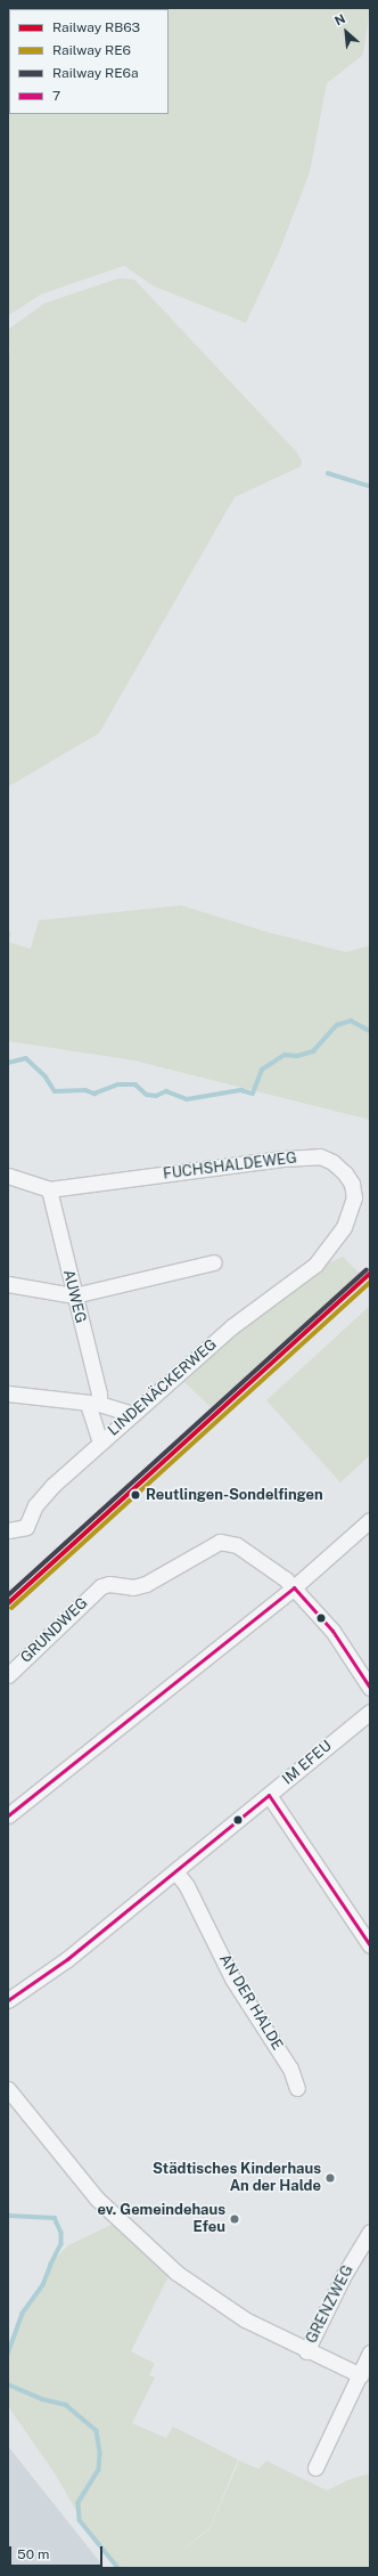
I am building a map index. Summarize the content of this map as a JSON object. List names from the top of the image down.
{
  "streets": {
    "street": [
      "FUCHSHALDEWEG",
      "AUWEG",
      "LINDENÄCKERWEG",
      "GRUNDWEG",
      "IM EFEU",
      "AN DER HALDE",
      "GRENZWEG"
    ]
  },
  "crossings": [
    ["FUCHSHALDEWEG", "AUWEG"],
    ["FUCHSHALDEWEG", "LINDENÄCKERWEG"],
    ["AUWEG", "LINDENÄCKERWEG"],
    ["IM EFEU", "AN DER HALDE"]
  ],
  "places": ["Reutlingen-Sondelfingen", "Städtisches Kinderhaus An der Halde", "ev. Gemeindehaus Efeu"],
  "lines": [
    "rail line RE6a",
    "rail line RB63",
    "rail line RE6",
    "transit line 7"
  ],
  "legend": [
    "Railway RB63",
    "Railway RE6",
    "Railway RE6a",
    "7"
  ],
  "scale_bar": "50 m",
  "north": "top left"
}
